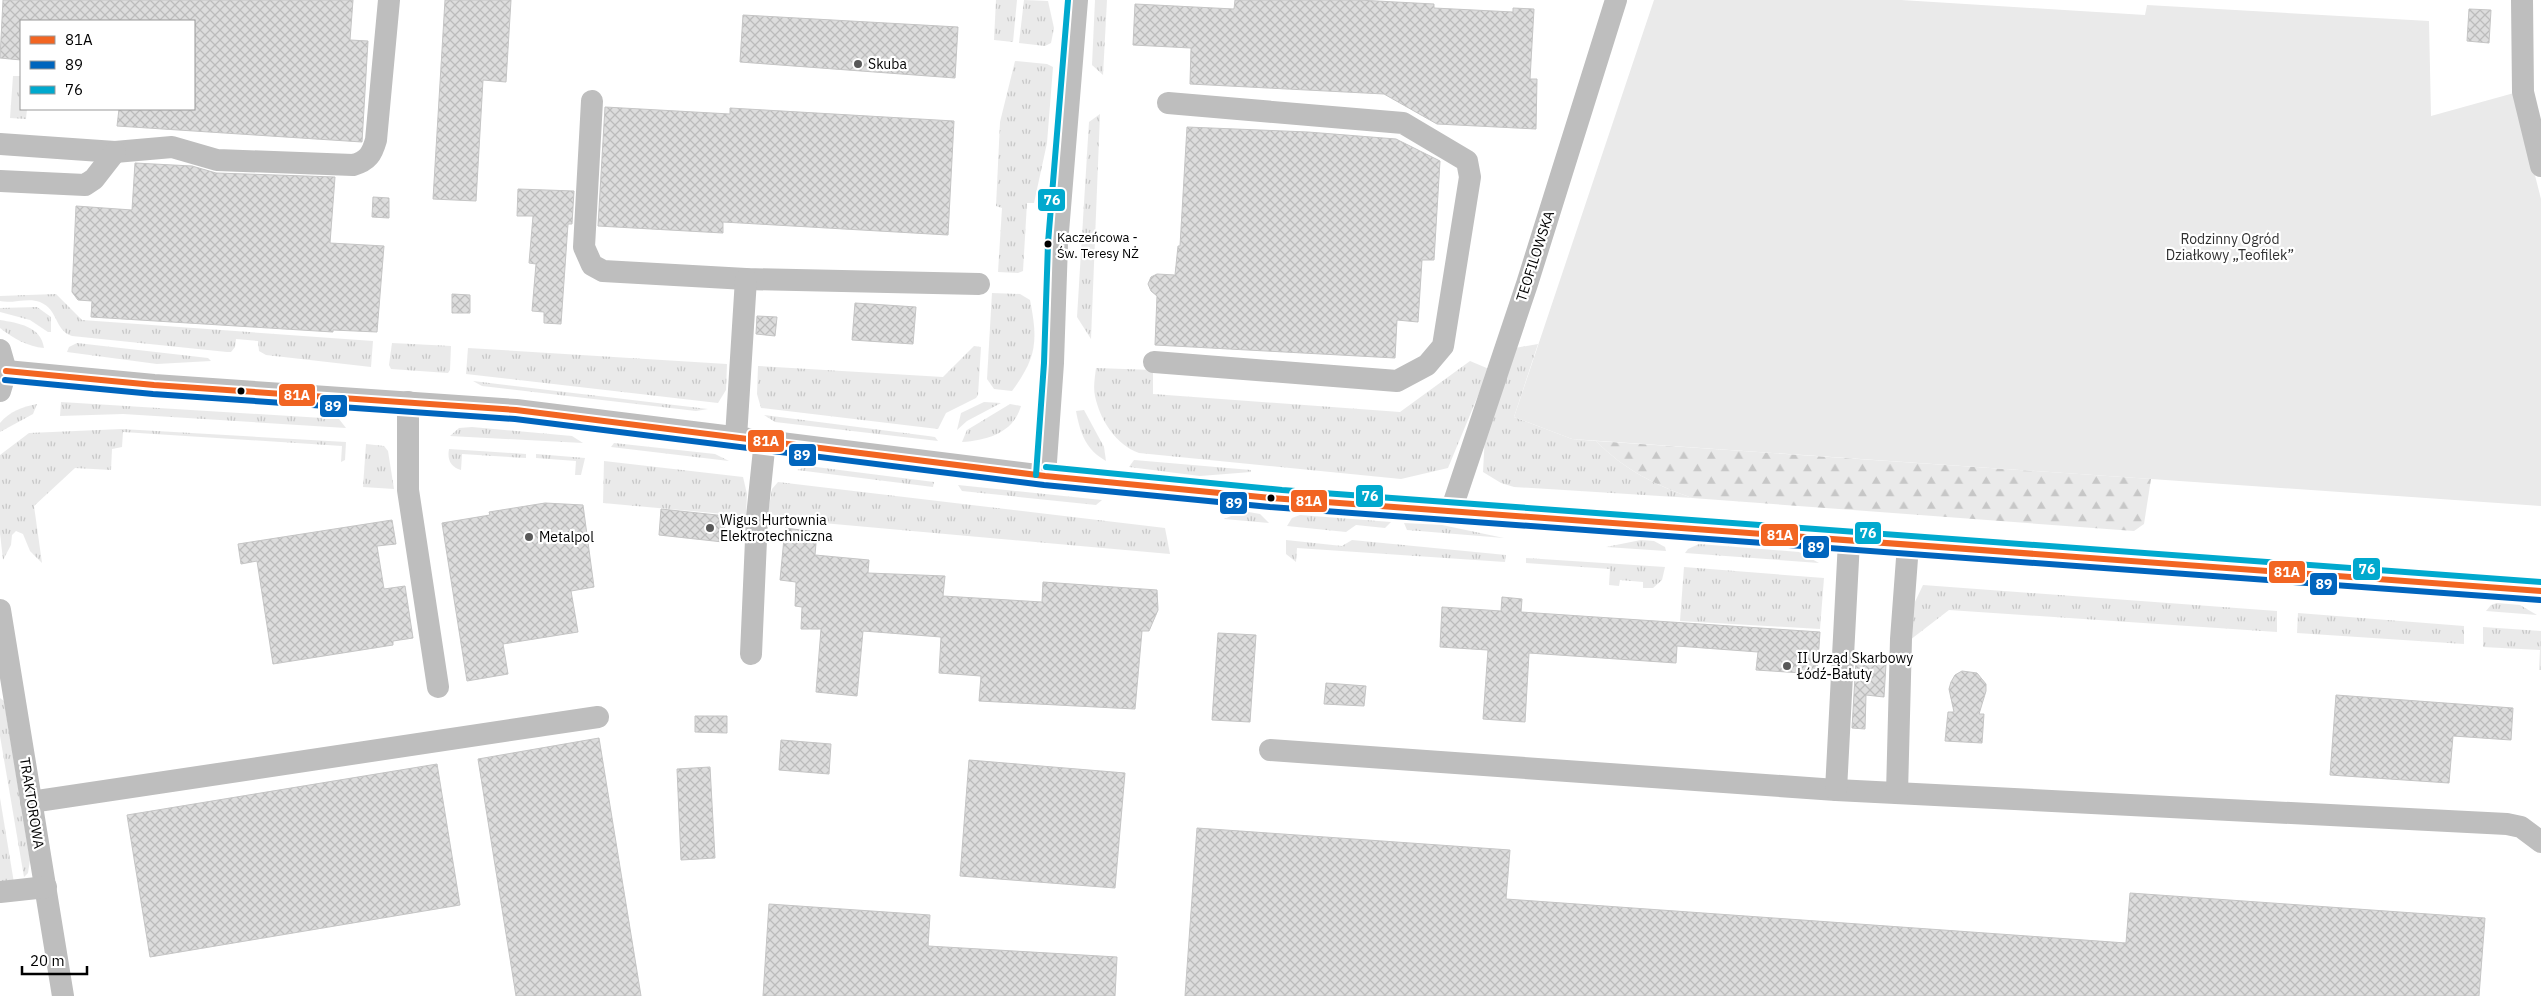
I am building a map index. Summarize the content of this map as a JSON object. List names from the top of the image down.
{
  "streets": {
    "street": ["TEOFILOWSKA", "TRAKTOROWA"]
  },
  "parks": ["Rodzinny Ogród Działkowy „Teofilek”"],
  "places": [
    "Skuba",
    "Kaczeńcowa - Św. Teresy NŻ",
    "Wigus Hurtownia Elektrotechniczna",
    "Metalpol",
    "II Urząd Skarbowy Łódź-Bałuty"
  ],
  "lines": ["transit line 76", "transit line 81A", "transit line 89"],
  "legend": ["81A", "89", "76"],
  "scale_bar": "20 m"
}
